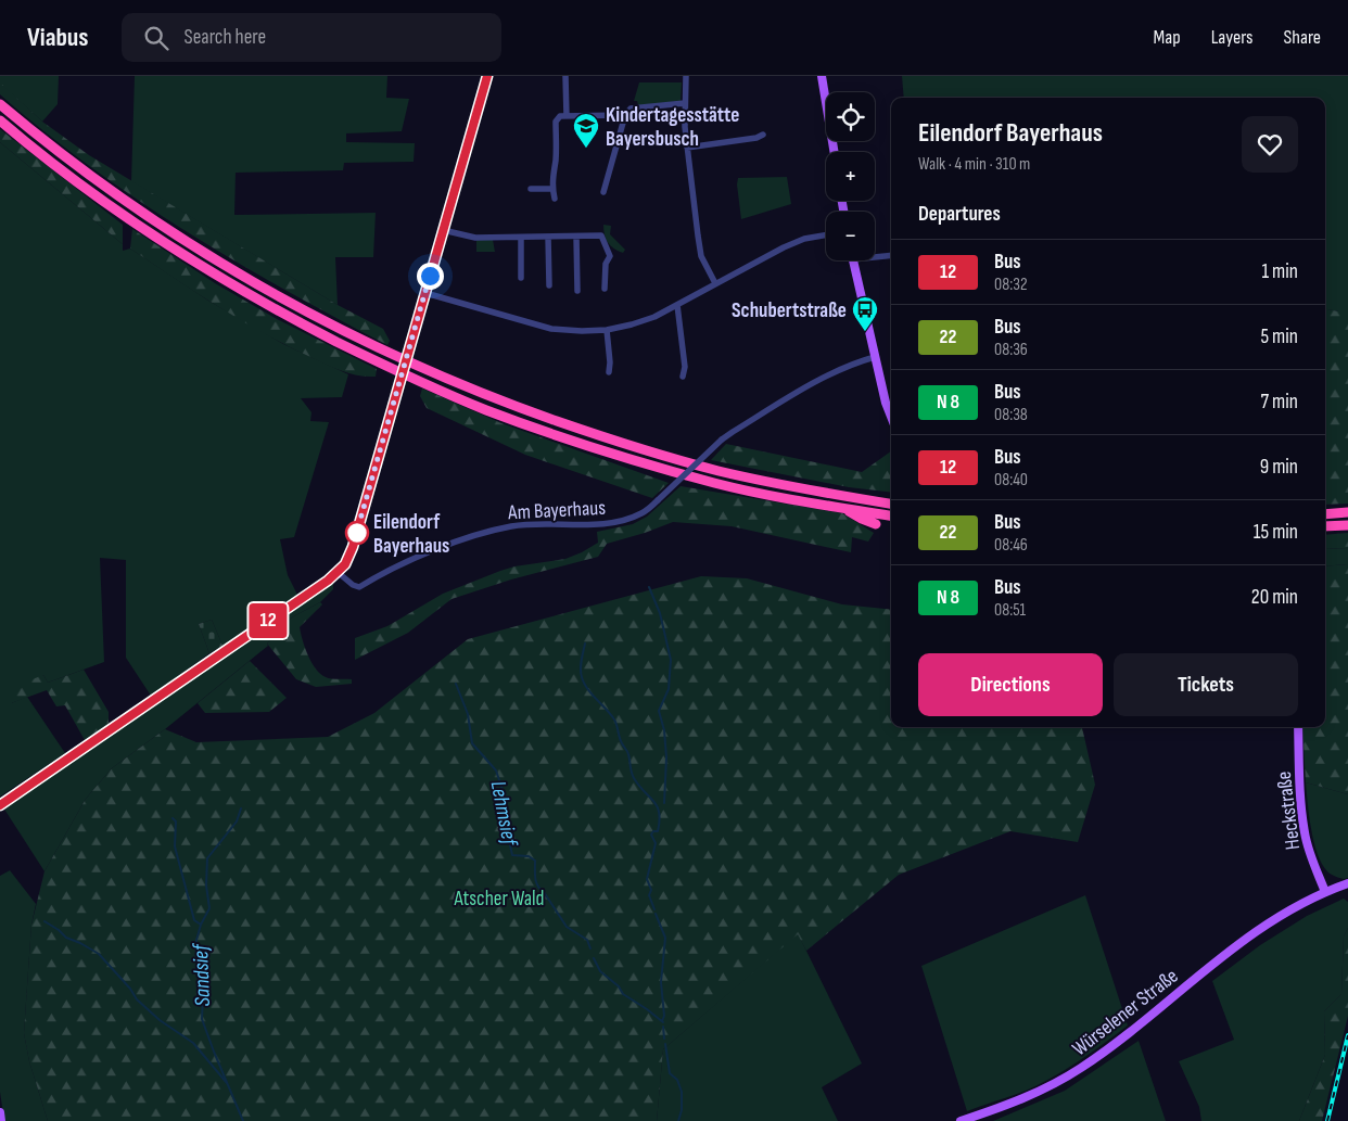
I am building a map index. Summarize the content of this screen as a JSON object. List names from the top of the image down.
{
  "streets": {
    "main road": ["Heckstraße", "Würselener Straße"],
    "street": ["Am Bayerhaus"]
  },
  "crossings": [
    ["Heckstraße", "Würselener Straße"]
  ],
  "water": ["Lehmsief", "Sandsief"],
  "parks": ["Atscher Wald"],
  "places": {
    "school or university": ["Kindertagesstätte Bayersbusch"],
    "bus stop": ["Schubertstraße"],
    "other": ["Eilendorf Bayerhaus"]
  },
  "lines": ["bus line 12"],
  "page": {
    "header": "Viabus",
    "search": "Search here",
    "nav": ["Map", "Layers", "Share"],
    "on_map": "12",
    "map_buttons": ["+", "−"],
    "heading": [
      ["Eilendorf Bayerhaus", "Walk · 4 min · 310 m"],
      "Departures"
    ],
    "list": [
      {
        "mark": "12",
        "name": "Bus",
        "note": "08:32",
        "value": "1 min"
      },
      {
        "mark": "22",
        "name": "Bus",
        "note": "08:36",
        "value": "5 min"
      },
      {
        "mark": "N 8",
        "name": "Bus",
        "note": "08:38",
        "value": "7 min"
      },
      {
        "mark": "12",
        "name": "Bus",
        "note": "08:40",
        "value": "9 min"
      },
      {
        "mark": "22",
        "name": "Bus",
        "note": "08:46",
        "value": "15 min"
      },
      {
        "mark": "N 8",
        "name": "Bus",
        "note": "08:51",
        "value": "20 min"
      }
    ],
    "buttons": ["Directions", "Tickets"]
  }
}
